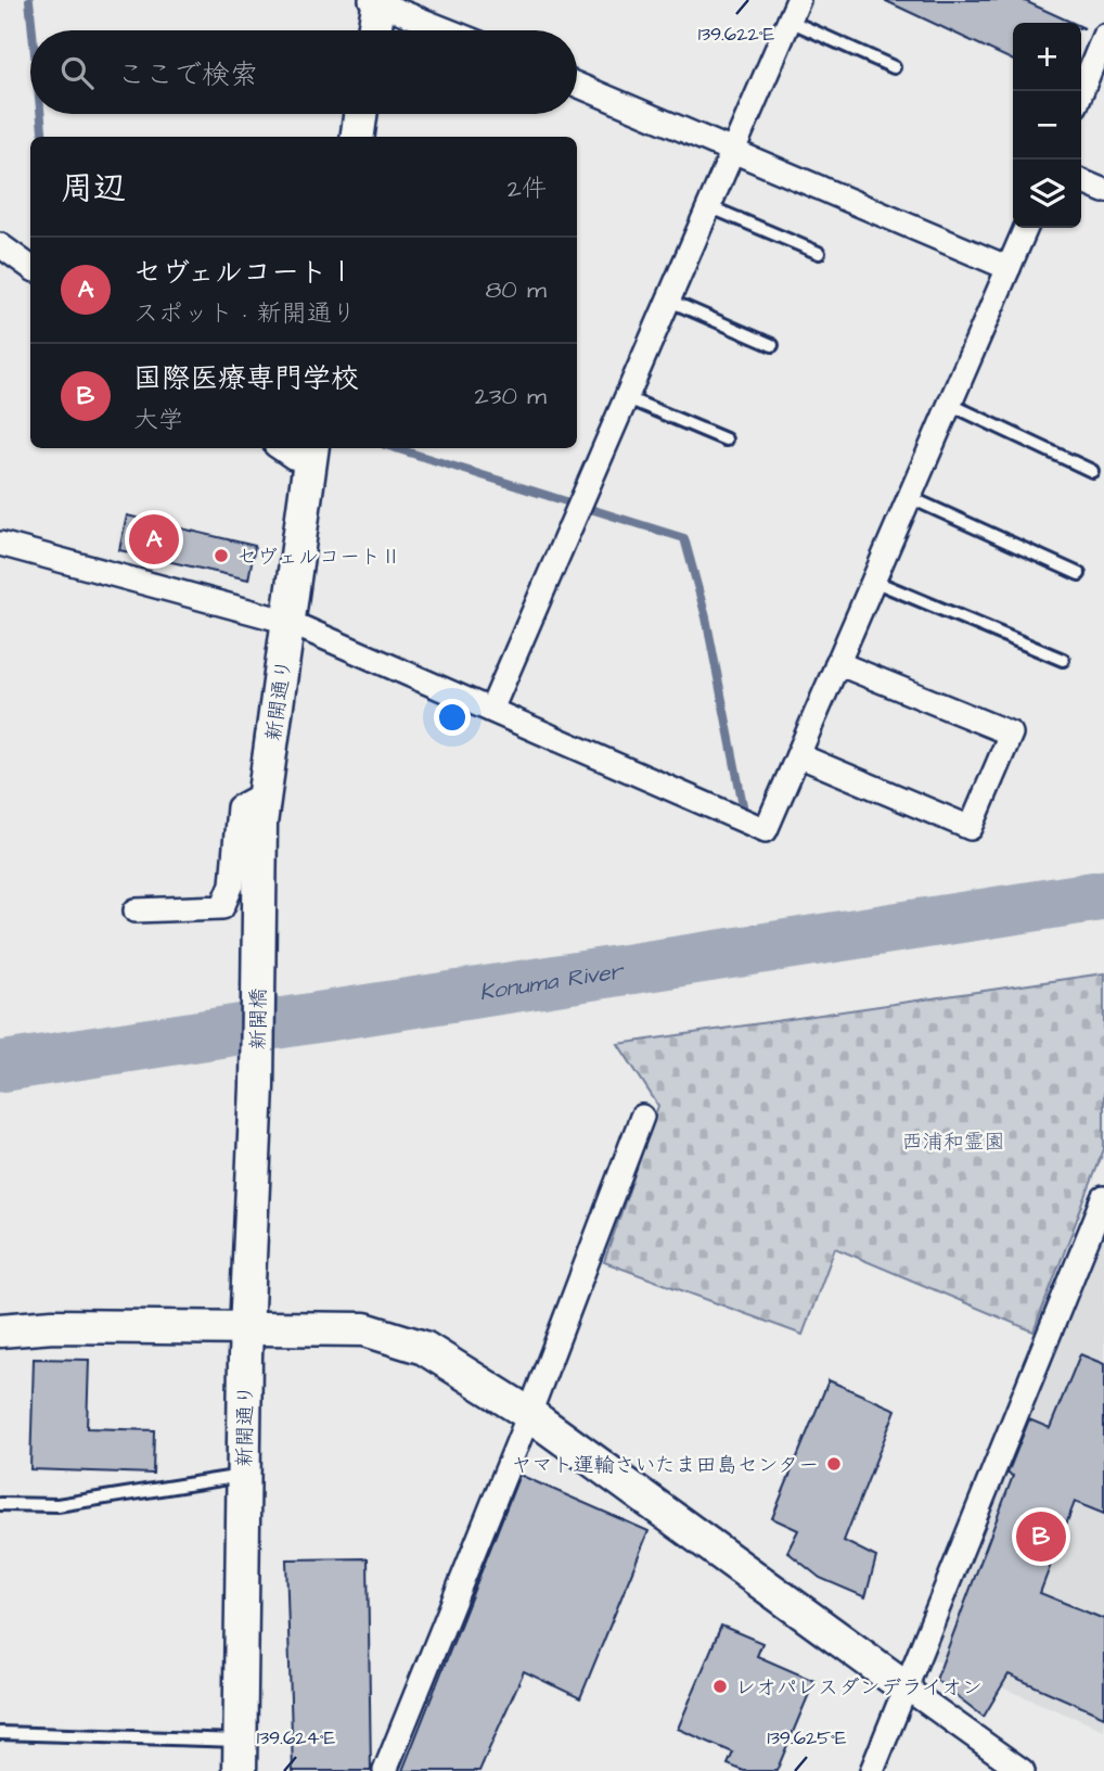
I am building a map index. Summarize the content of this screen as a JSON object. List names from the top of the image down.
{
  "streets": {
    "street": ["新開通り", "新開橋"]
  },
  "crossings": [
    ["新開通り", "新開橋"]
  ],
  "water": ["Konuma River"],
  "parks": ["西浦和霊園"],
  "places": ["セヴェルコートⅡ", "ヤマト運輸さいたま田島センター", "レオパレスダンデライオン"],
  "page": {
    "map_buttons": ["+", "−"],
    "search": "ここで検索",
    "heading": ["周辺", "2件"],
    "list": [
      {
        "mark": "A",
        "name": "セヴェルコートⅠ",
        "note": "スポット · 新開通り",
        "value": "80 m"
      },
      {
        "mark": "B",
        "name": "国際医療専門学校",
        "note": "大学",
        "value": "230 m"
      }
    ],
    "pins": ["A", "B"]
  },
  "coordinates": ["139.622°E", "139.624°E", "139.625°E"]
}
